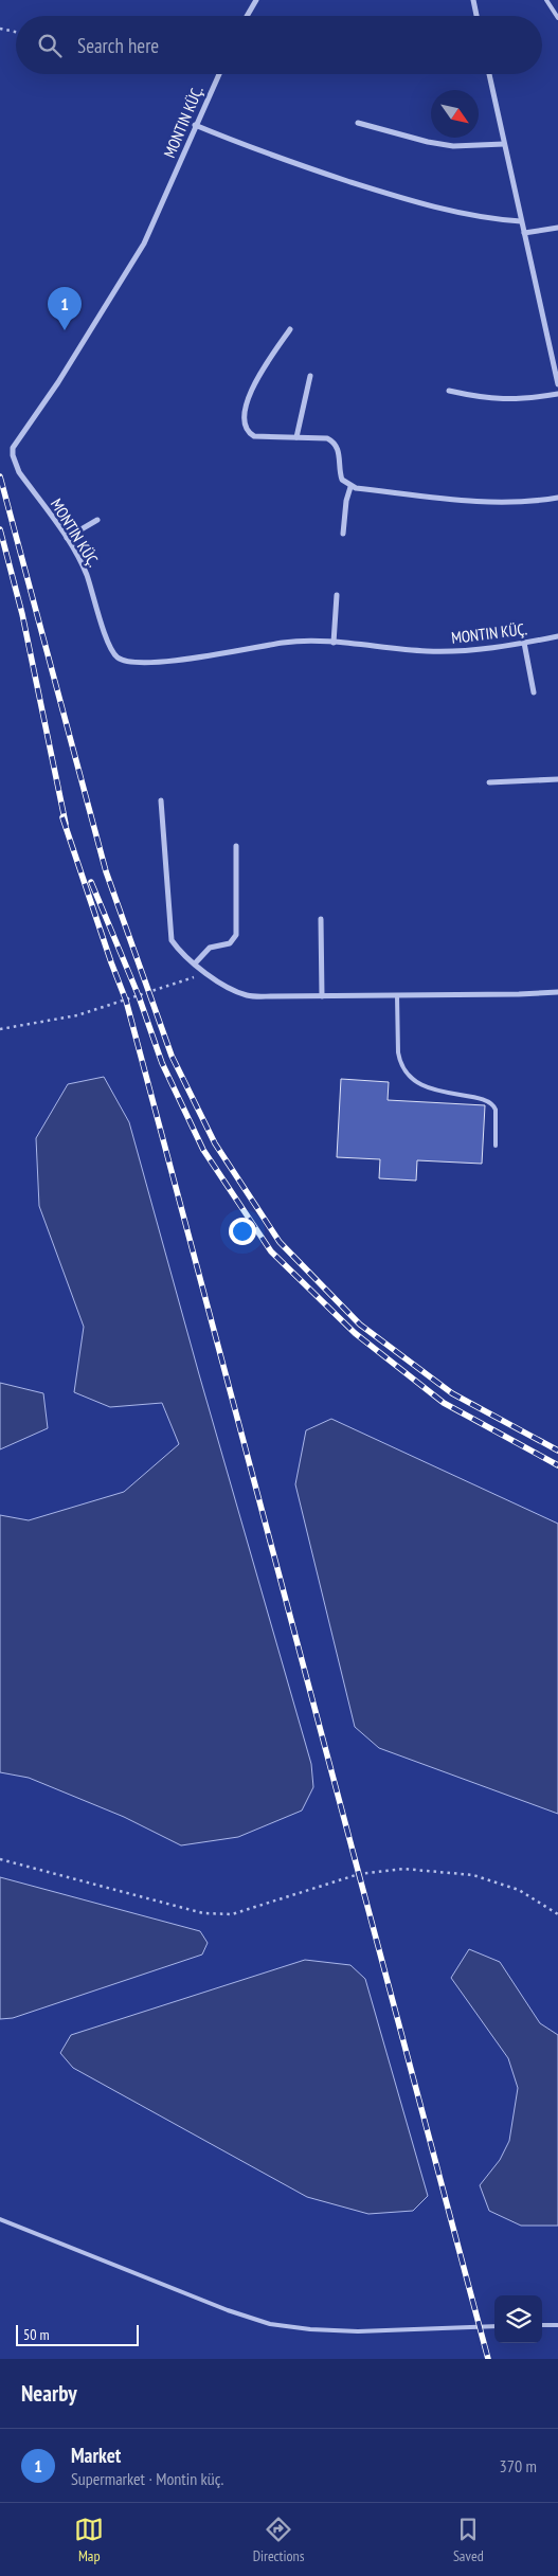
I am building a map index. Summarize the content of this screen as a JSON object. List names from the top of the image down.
{
  "streets": {
    "street": ["MONTIN KÜÇ."]
  },
  "scale_bar": "50 m",
  "north": "bottom right",
  "page": {
    "search": "Search here",
    "pins": "1",
    "scale": "50 m",
    "heading": "Nearby",
    "list": [
      {
        "mark": "1",
        "name": "Market",
        "note": "Supermarket · Montin küç.",
        "value": "370 m"
      }
    ],
    "nav": ["Map", "Directions", "Saved"]
  }
}
